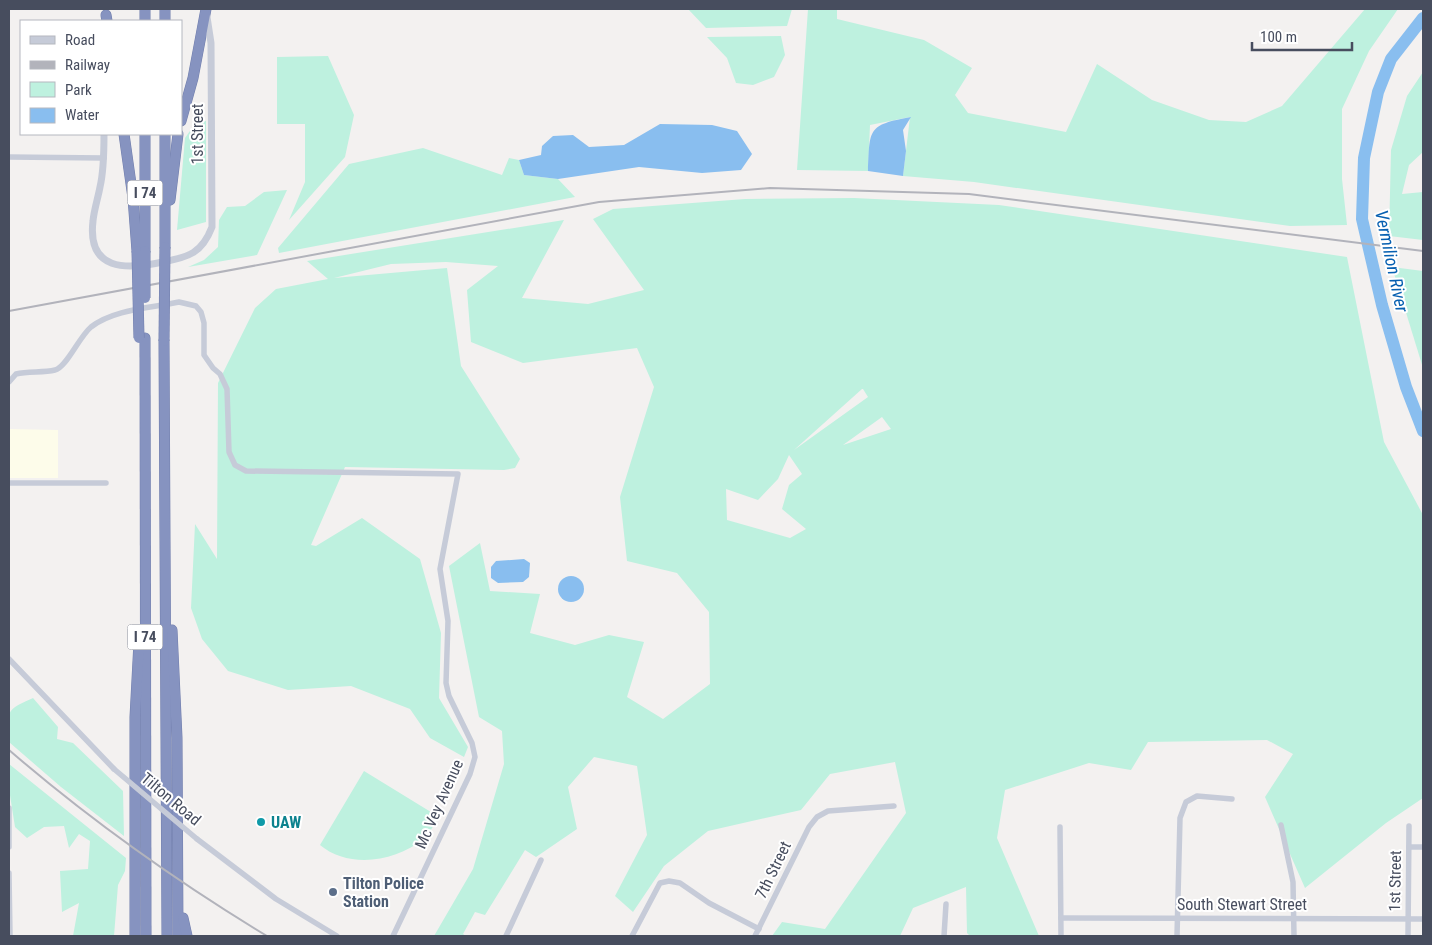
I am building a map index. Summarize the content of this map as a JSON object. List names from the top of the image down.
{
  "streets": {
    "highway": ["I 74"],
    "street": [
      "1st Street",
      "Tilton Road",
      "Mc Vey Avenue",
      "7th Street",
      "South Stewart Street"
    ]
  },
  "crossings": [
    ["1st Street", "South Stewart Street"]
  ],
  "water": ["Vermilion River"],
  "places": ["UAW", "Tilton Police Station"],
  "legend": [
    "Road",
    "Railway",
    "Park",
    "Water"
  ],
  "scale_bar": "100 m"
}
